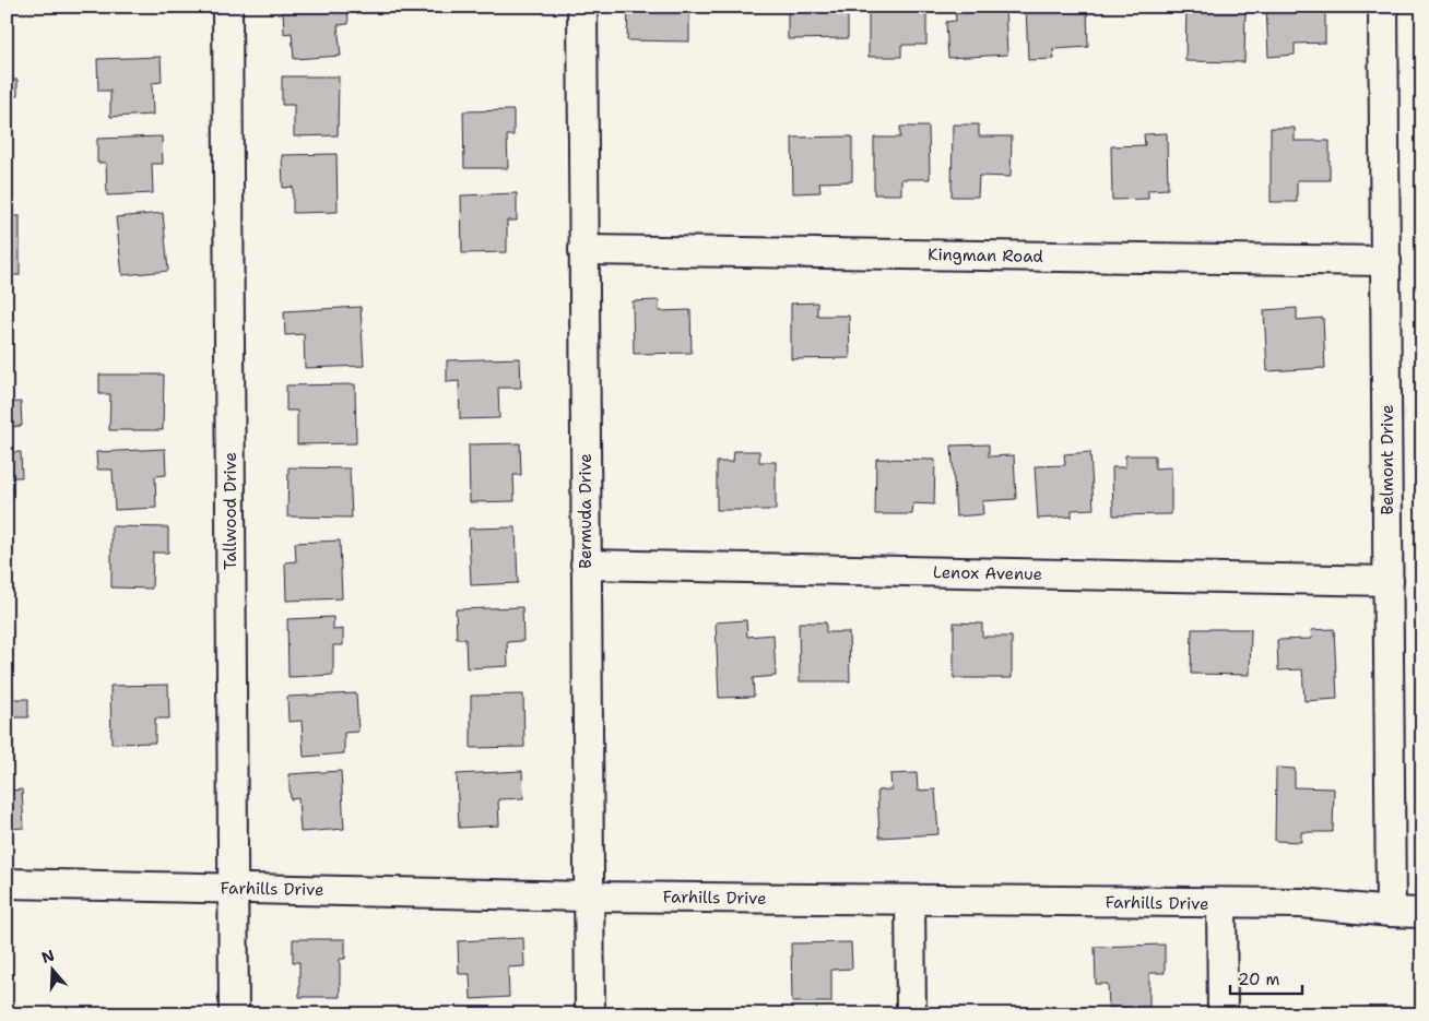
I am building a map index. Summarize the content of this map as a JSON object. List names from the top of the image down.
{
  "streets": {
    "street": [
      "Kingman Road",
      "Belmont Drive",
      "Tallwood Drive",
      "Bermuda Drive",
      "Lenox Avenue",
      "Farhills Drive"
    ]
  },
  "crossings": [
    ["Kingman Road", "Belmont Drive"],
    ["Kingman Road", "Bermuda Drive"],
    ["Belmont Drive", "Lenox Avenue"],
    ["Belmont Drive", "Farhills Drive"],
    ["Tallwood Drive", "Farhills Drive"],
    ["Bermuda Drive", "Lenox Avenue"],
    ["Bermuda Drive", "Farhills Drive"]
  ],
  "scale_bar": "20 m",
  "north": "top"
}
